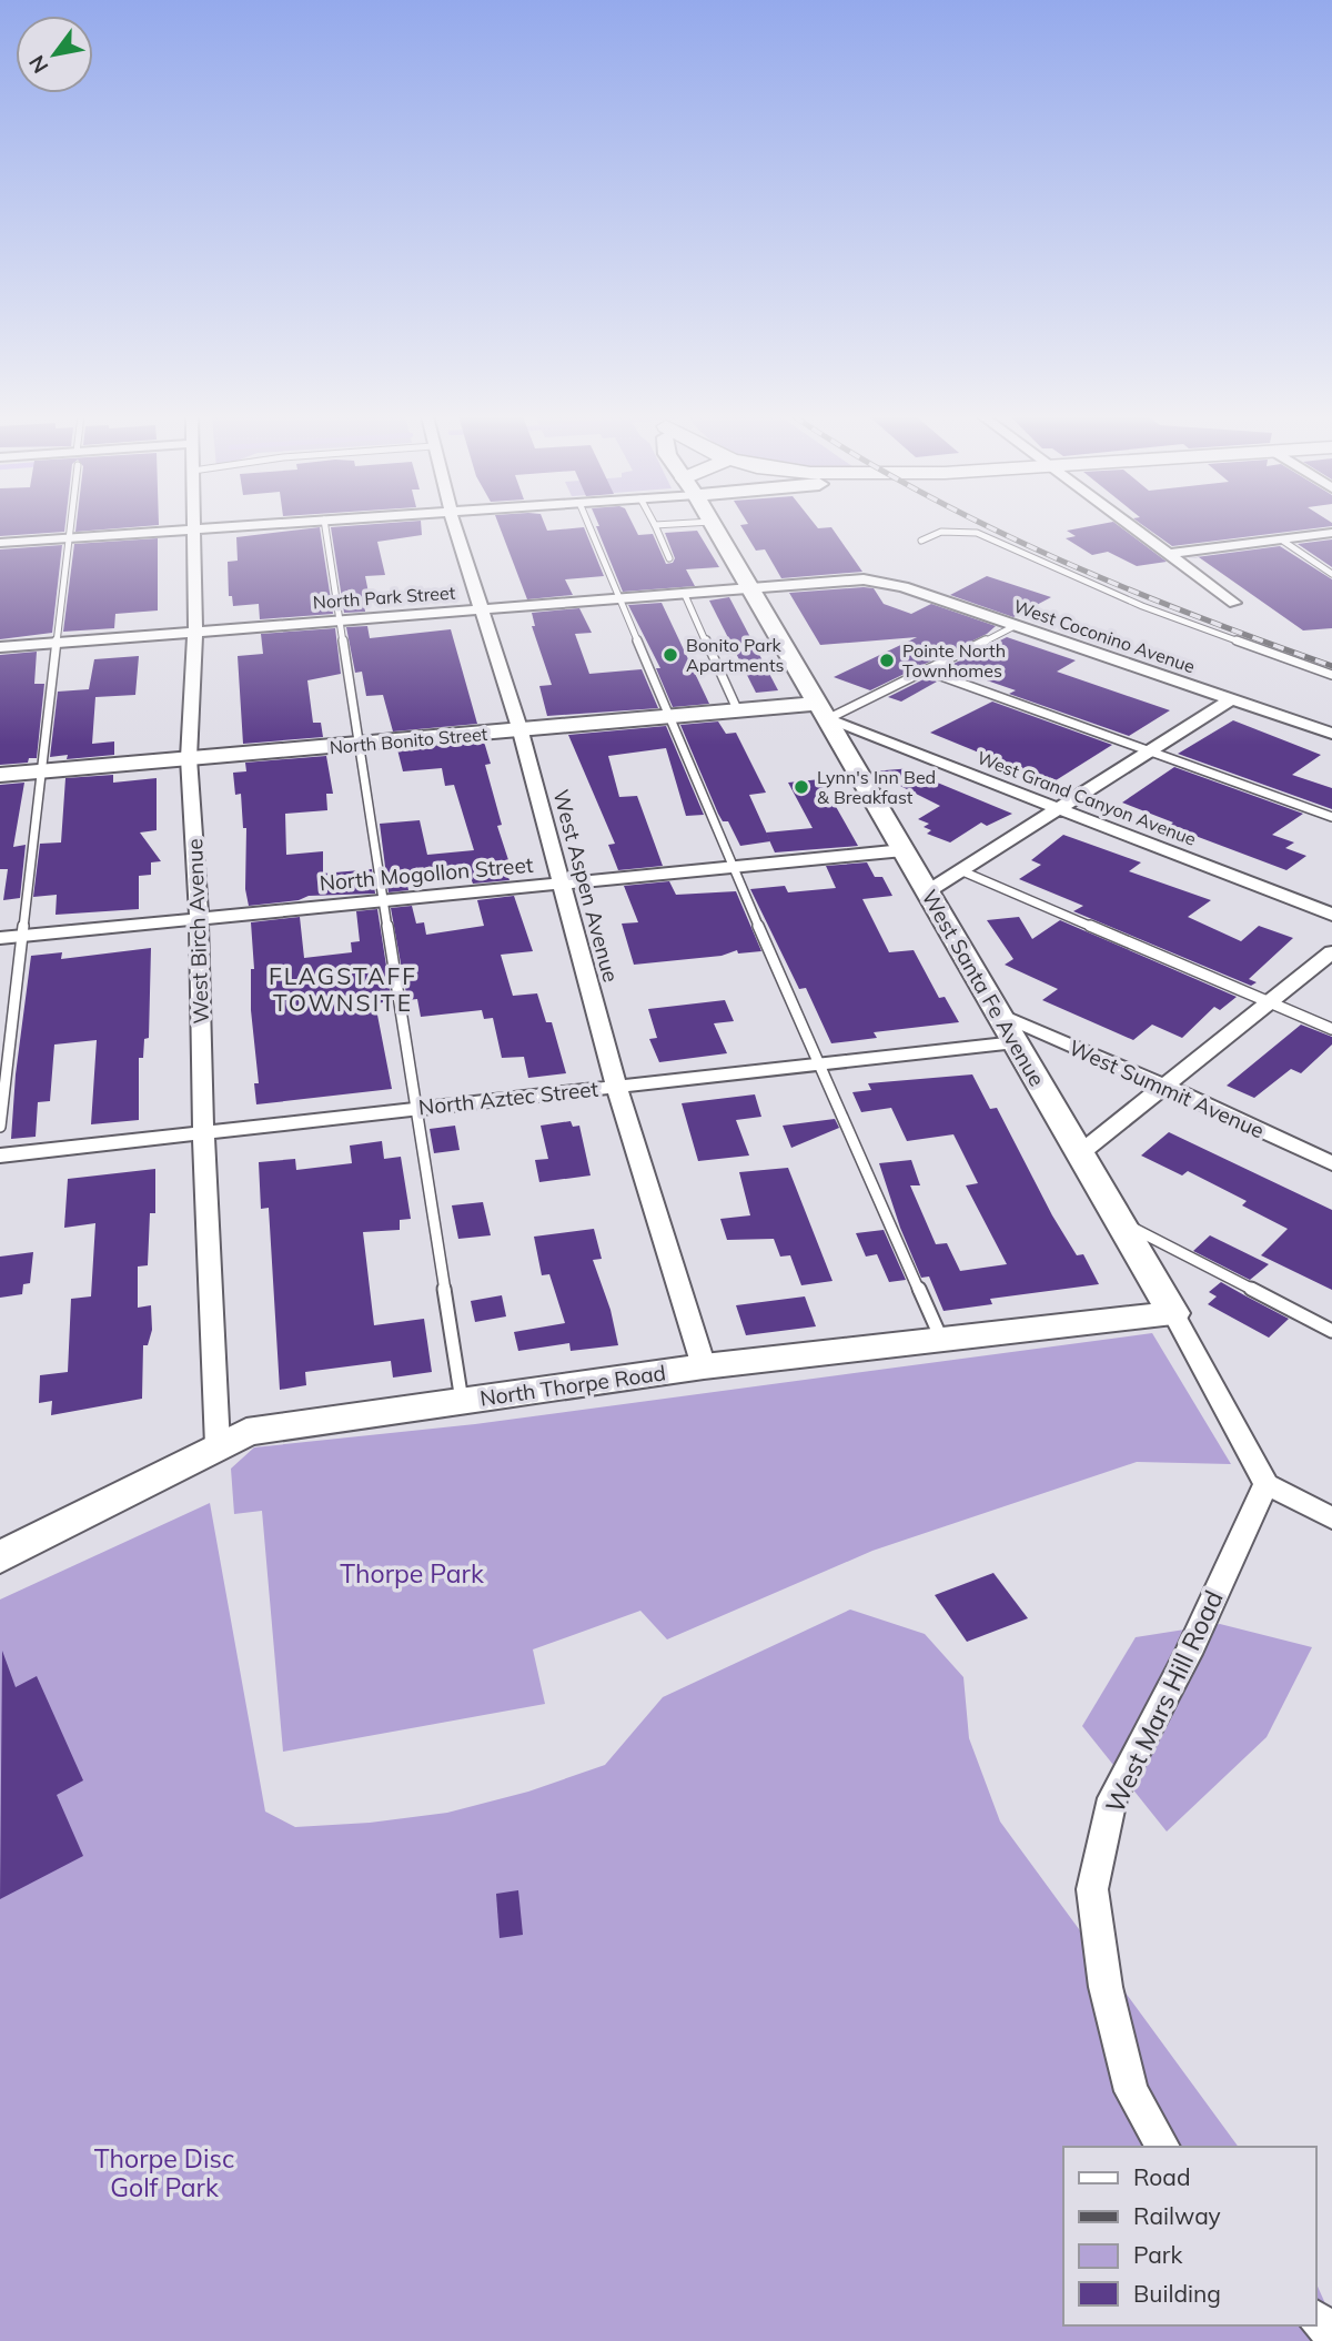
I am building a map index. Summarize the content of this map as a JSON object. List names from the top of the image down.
{
  "streets": {
    "street": [
      "North Park Street",
      "West Coconino Avenue",
      "North Bonito Street",
      "West Grand Canyon Avenue",
      "North Mogollon Street",
      "West Aspen Avenue",
      "West Birch Avenue",
      "West Santa Fe Avenue",
      "West Summit Avenue",
      "North Aztec Street",
      "North Thorpe Road",
      "West Mars Hill Road"
    ]
  },
  "crossings": [
    ["North Park Street", "West Coconino Avenue"],
    ["North Park Street", "West Aspen Avenue"],
    ["North Park Street", "West Birch Avenue"],
    ["North Park Street", "West Santa Fe Avenue"],
    ["North Bonito Street", "West Grand Canyon Avenue"],
    ["North Bonito Street", "West Aspen Avenue"],
    ["North Bonito Street", "West Birch Avenue"],
    ["North Bonito Street", "West Santa Fe Avenue"],
    ["West Grand Canyon Avenue", "West Santa Fe Avenue"],
    ["North Mogollon Street", "West Aspen Avenue"],
    ["North Mogollon Street", "West Birch Avenue"],
    ["North Mogollon Street", "West Santa Fe Avenue"],
    ["West Aspen Avenue", "North Aztec Street"],
    ["West Aspen Avenue", "North Thorpe Road"],
    ["West Birch Avenue", "North Aztec Street"],
    ["West Birch Avenue", "North Thorpe Road"],
    ["West Santa Fe Avenue", "West Summit Avenue"],
    ["West Santa Fe Avenue", "North Aztec Street"],
    ["West Santa Fe Avenue", "North Thorpe Road"],
    ["West Santa Fe Avenue", "West Mars Hill Road"]
  ],
  "districts": ["FLAGSTAFF TOWNSITE"],
  "parks": ["Thorpe Park", "Thorpe Disc Golf Park"],
  "places": ["Bonito Park Apartments", "Pointe North Townhomes", "Lynn's Inn Bed & Breakfast"],
  "legend": [
    "Road",
    "Railway",
    "Park",
    "Building"
  ],
  "north": "bottom left"
}
